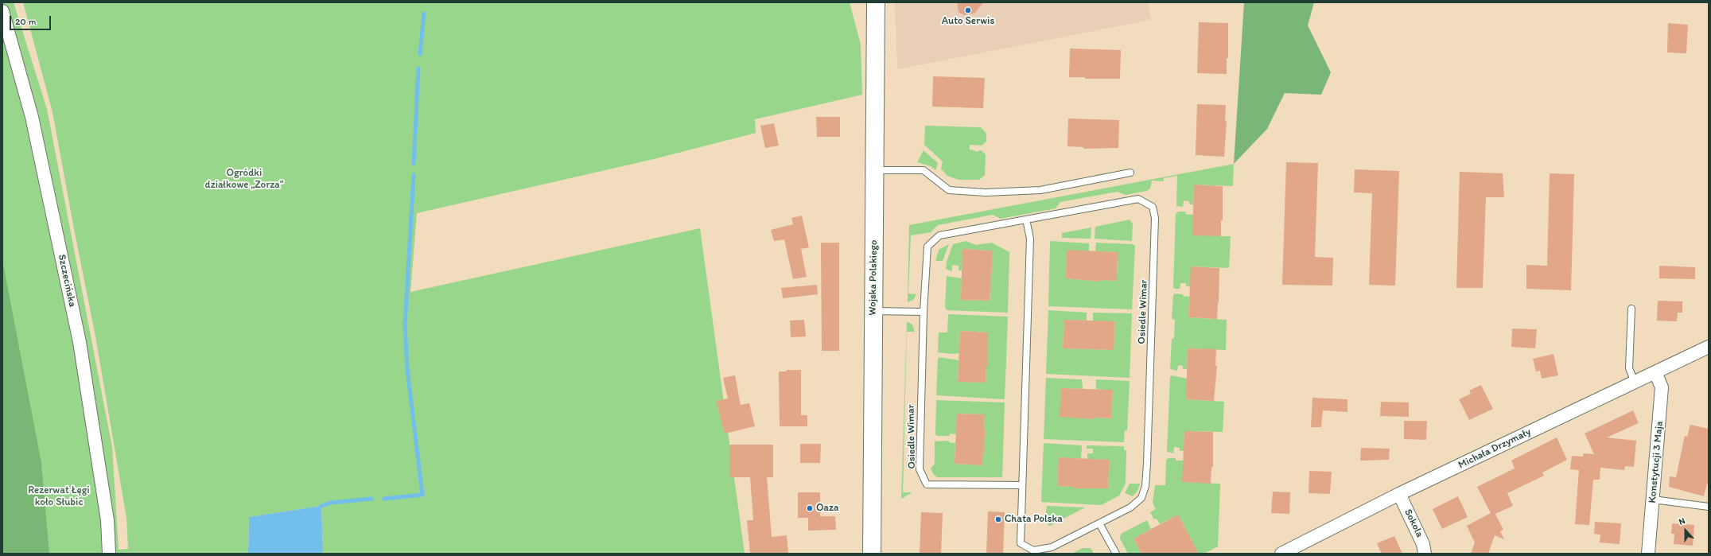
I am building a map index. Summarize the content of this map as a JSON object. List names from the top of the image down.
{
  "streets": {
    "main road": ["Wojska Polskiego"],
    "street": [
      "Szczecińska",
      "Michała Drzymały",
      "Konstytucji 3 Maja",
      "Sokola"
    ],
    "lane": ["Osiedle Wimar"]
  },
  "crossings": [
    ["Michała Drzymały", "Konstytucji 3 Maja"],
    ["Michała Drzymały", "Sokola"]
  ],
  "parks": ["Ogródki działkowe „Zorza”", "Rezerwat Łęgi koło Słubic"],
  "places": ["Auto Serwis", "Oaza", "Chata Polska"],
  "scale_bar": "20 m",
  "north": "top"
}
